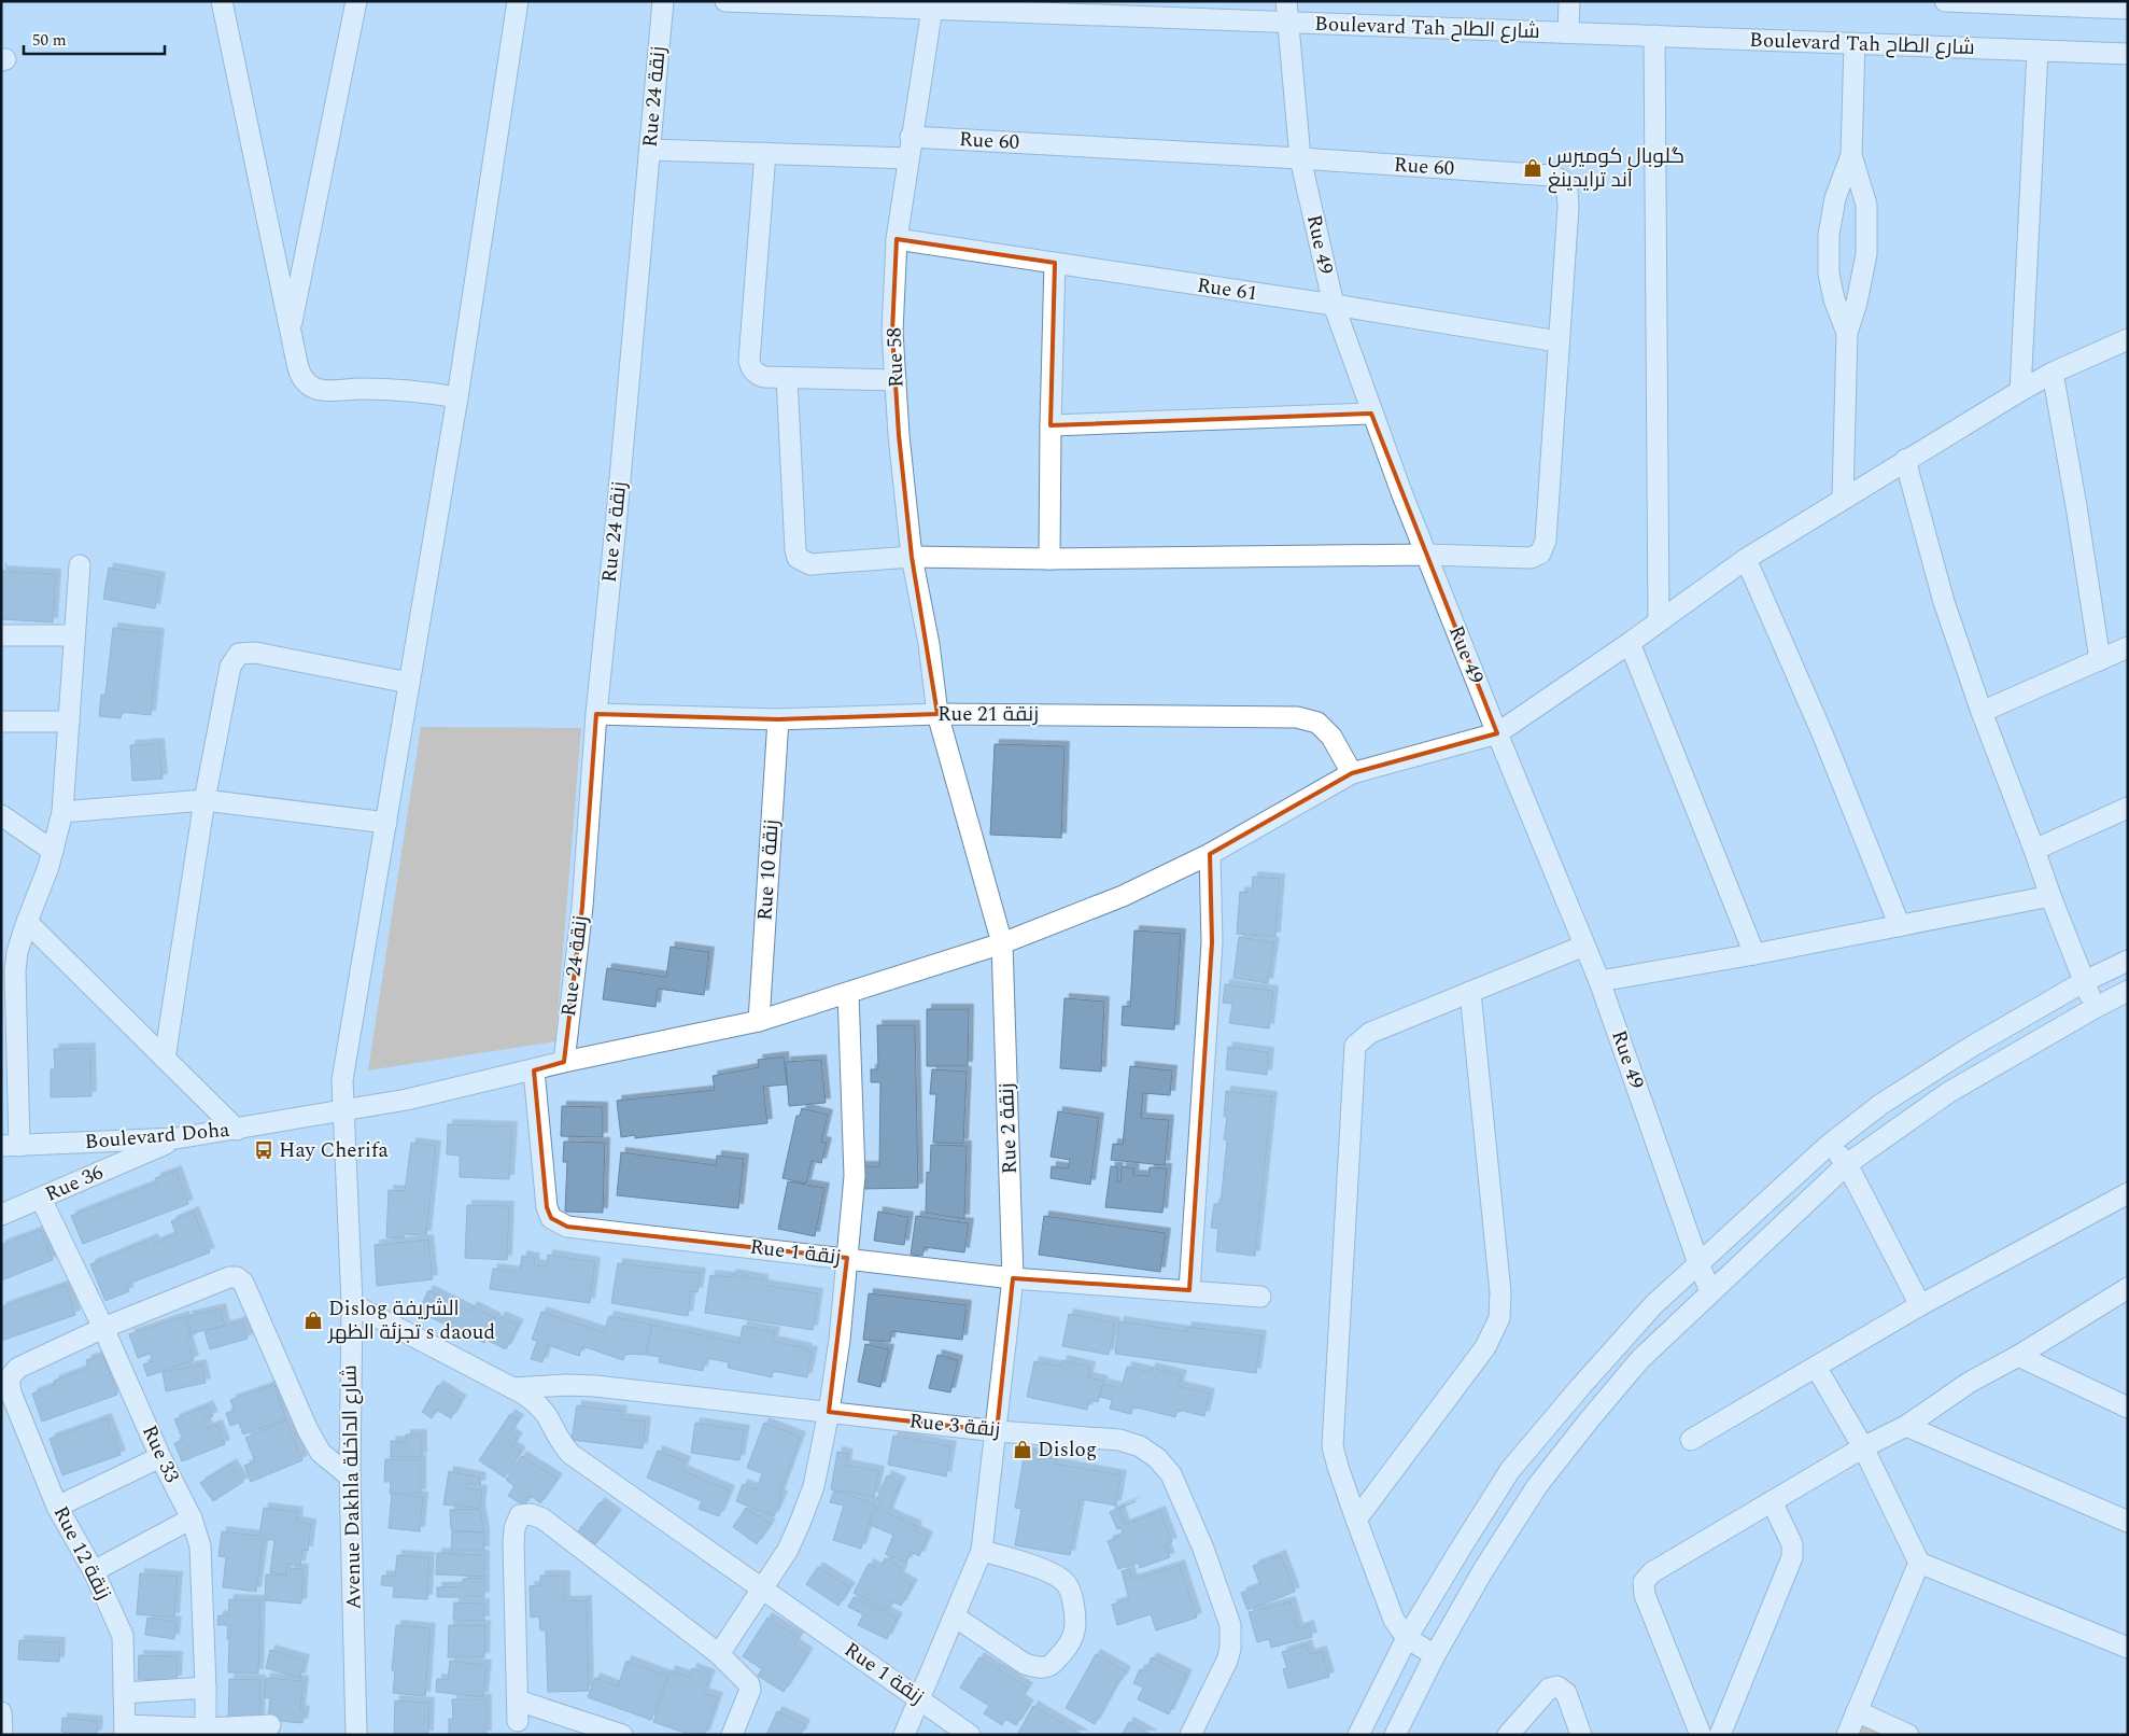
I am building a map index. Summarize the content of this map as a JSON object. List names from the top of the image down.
{
  "streets": {
    "street": [
      "Boulevard Tah شارع الطاح",
      "Rue 24 زنقة",
      "Rue 60",
      "Rue 49",
      "Rue 61",
      "Rue 58",
      "Rue 21 زنقة",
      "Rue 10 زنقة",
      "Rue 2 زنقة",
      "Boulevard Doha",
      "Rue 36",
      "Rue 1 زنقة",
      "Rue 3 زنقة",
      "Rue 33",
      "Avenue Dakhla شارع الداخلة",
      "Rue 12 زنقة"
    ]
  },
  "crossings": [
    ["Boulevard Tah شارع الطاح", "Rue 49"],
    ["Boulevard Tah شارع الطاح", "Rue 58"],
    ["Rue 24 زنقة", "Rue 21 زنقة"],
    ["Rue 24 زنقة", "Boulevard Doha"],
    ["Rue 60", "Rue 49"],
    ["Rue 60", "Rue 61"],
    ["Rue 60", "Rue 58"],
    ["Rue 49", "Rue 61"],
    ["Rue 49", "Boulevard Doha"],
    ["Rue 61", "Rue 58"],
    ["Rue 58", "Rue 21 زنقة"],
    ["Rue 58", "Rue 2 زنقة"],
    ["Rue 21 زنقة", "Rue 10 زنقة"],
    ["Rue 21 زنقة", "Rue 2 زنقة"],
    ["Rue 21 زنقة", "Boulevard Doha"],
    ["Rue 10 زنقة", "Boulevard Doha"],
    ["Rue 2 زنقة", "Boulevard Doha"],
    ["Rue 2 زنقة", "Rue 1 زنقة"],
    ["Rue 2 زنقة", "Rue 3 زنقة"],
    ["Boulevard Doha", "Rue 36"],
    ["Boulevard Doha", "Rue 1 زنقة"],
    ["Boulevard Doha", "Avenue Dakhla شارع الداخلة"],
    ["Rue 36", "Rue 33"],
    ["Rue 1 زنقة", "Rue 3 زنقة"],
    ["Rue 1 زنقة", "Avenue Dakhla شارع الداخلة"],
    ["Rue 33", "Rue 12 زنقة"]
  ],
  "places": {
    "shop": ["گلوبال كوميرس آند ترايدينغ", "Dislog الشريفة تجزئة الظهر s daoud", "Dislog"],
    "bus stop": ["Hay Cherifa"]
  },
  "scale_bar": "50 m"
}
